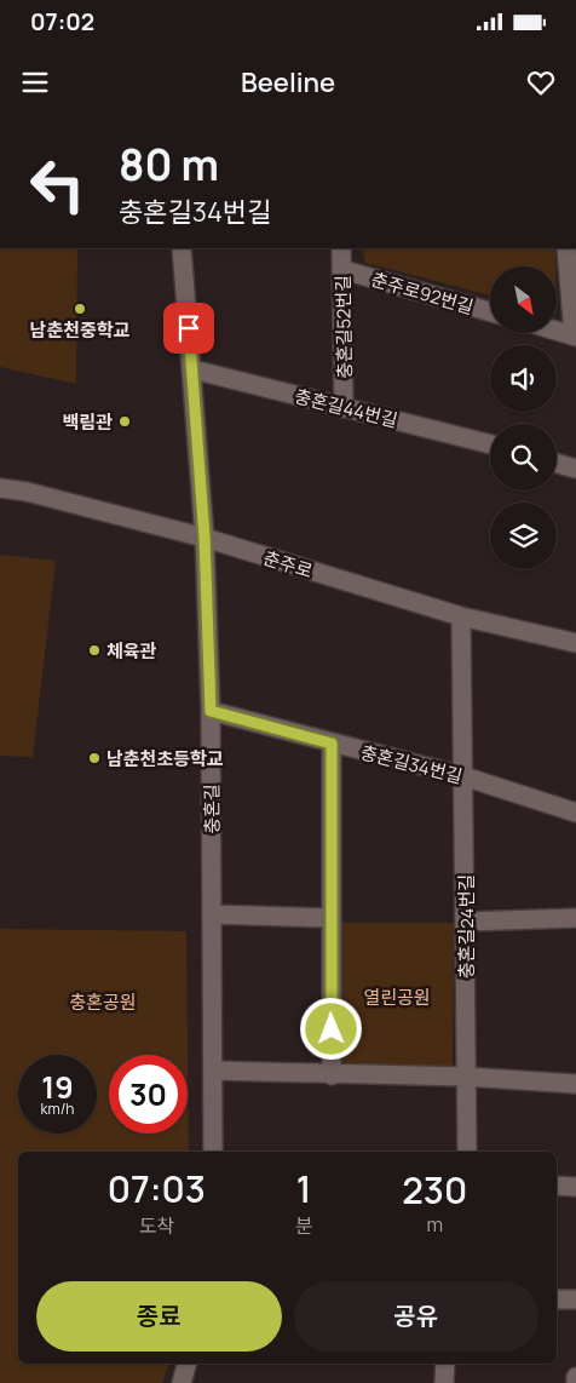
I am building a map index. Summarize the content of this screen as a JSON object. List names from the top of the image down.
{
  "streets": {
    "street": [
      "춘주로92번길",
      "충혼길52번길",
      "충혼길44번길",
      "춘주로",
      "충혼길34번길",
      "충혼길",
      "충혼길24번길"
    ]
  },
  "crossings": [
    ["춘주로92번길", "충혼길52번길"],
    ["충혼길52번길", "충혼길44번길"],
    ["충혼길44번길", "충혼길"],
    ["춘주로", "충혼길"],
    ["춘주로", "충혼길24번길"],
    ["충혼길34번길", "충혼길"],
    ["충혼길34번길", "충혼길24번길"]
  ],
  "parks": ["열린공원", "충혼공원"],
  "places": [
    "남춘천중학교",
    "백림관",
    "체육관",
    "남춘천초등학교"
  ],
  "north": "bottom right",
  "page": {
    "status": "07:02",
    "header": "Beeline",
    "turn": ["80 m", "충혼길34번길"],
    "speed": "19 km/h",
    "limit": "30",
    "eta": [
      "07:03",
      "도착",
      "1",
      "분",
      "230",
      "m"
    ],
    "buttons": ["종료", "공유"]
  }
}
